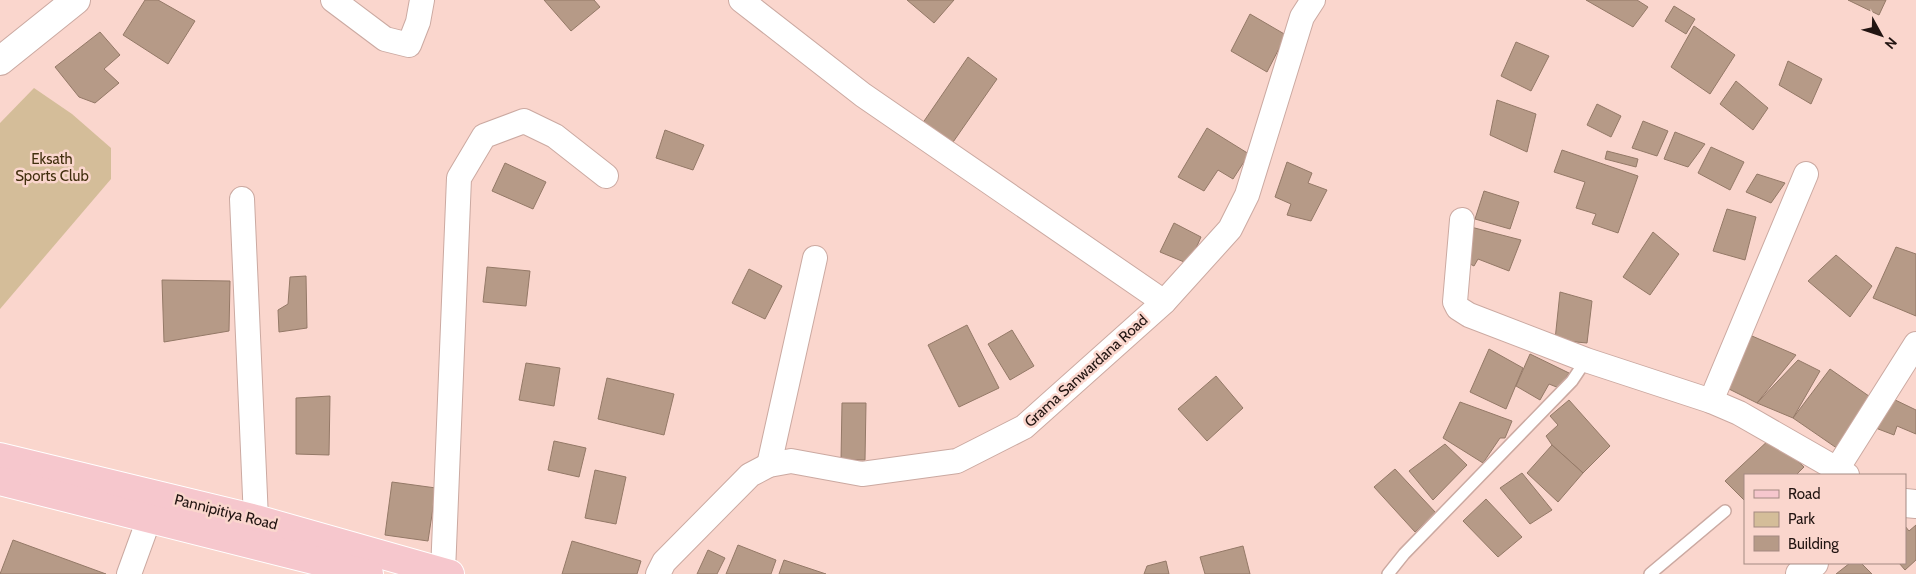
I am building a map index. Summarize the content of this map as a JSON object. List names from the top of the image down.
{
  "streets": {
    "main road": ["Pannipitiya Road"],
    "street": ["Grama Sanwardana Road"]
  },
  "parks": ["Eksath Sports Club"],
  "legend": ["Road", "Park", "Building"],
  "north": "bottom right"
}
